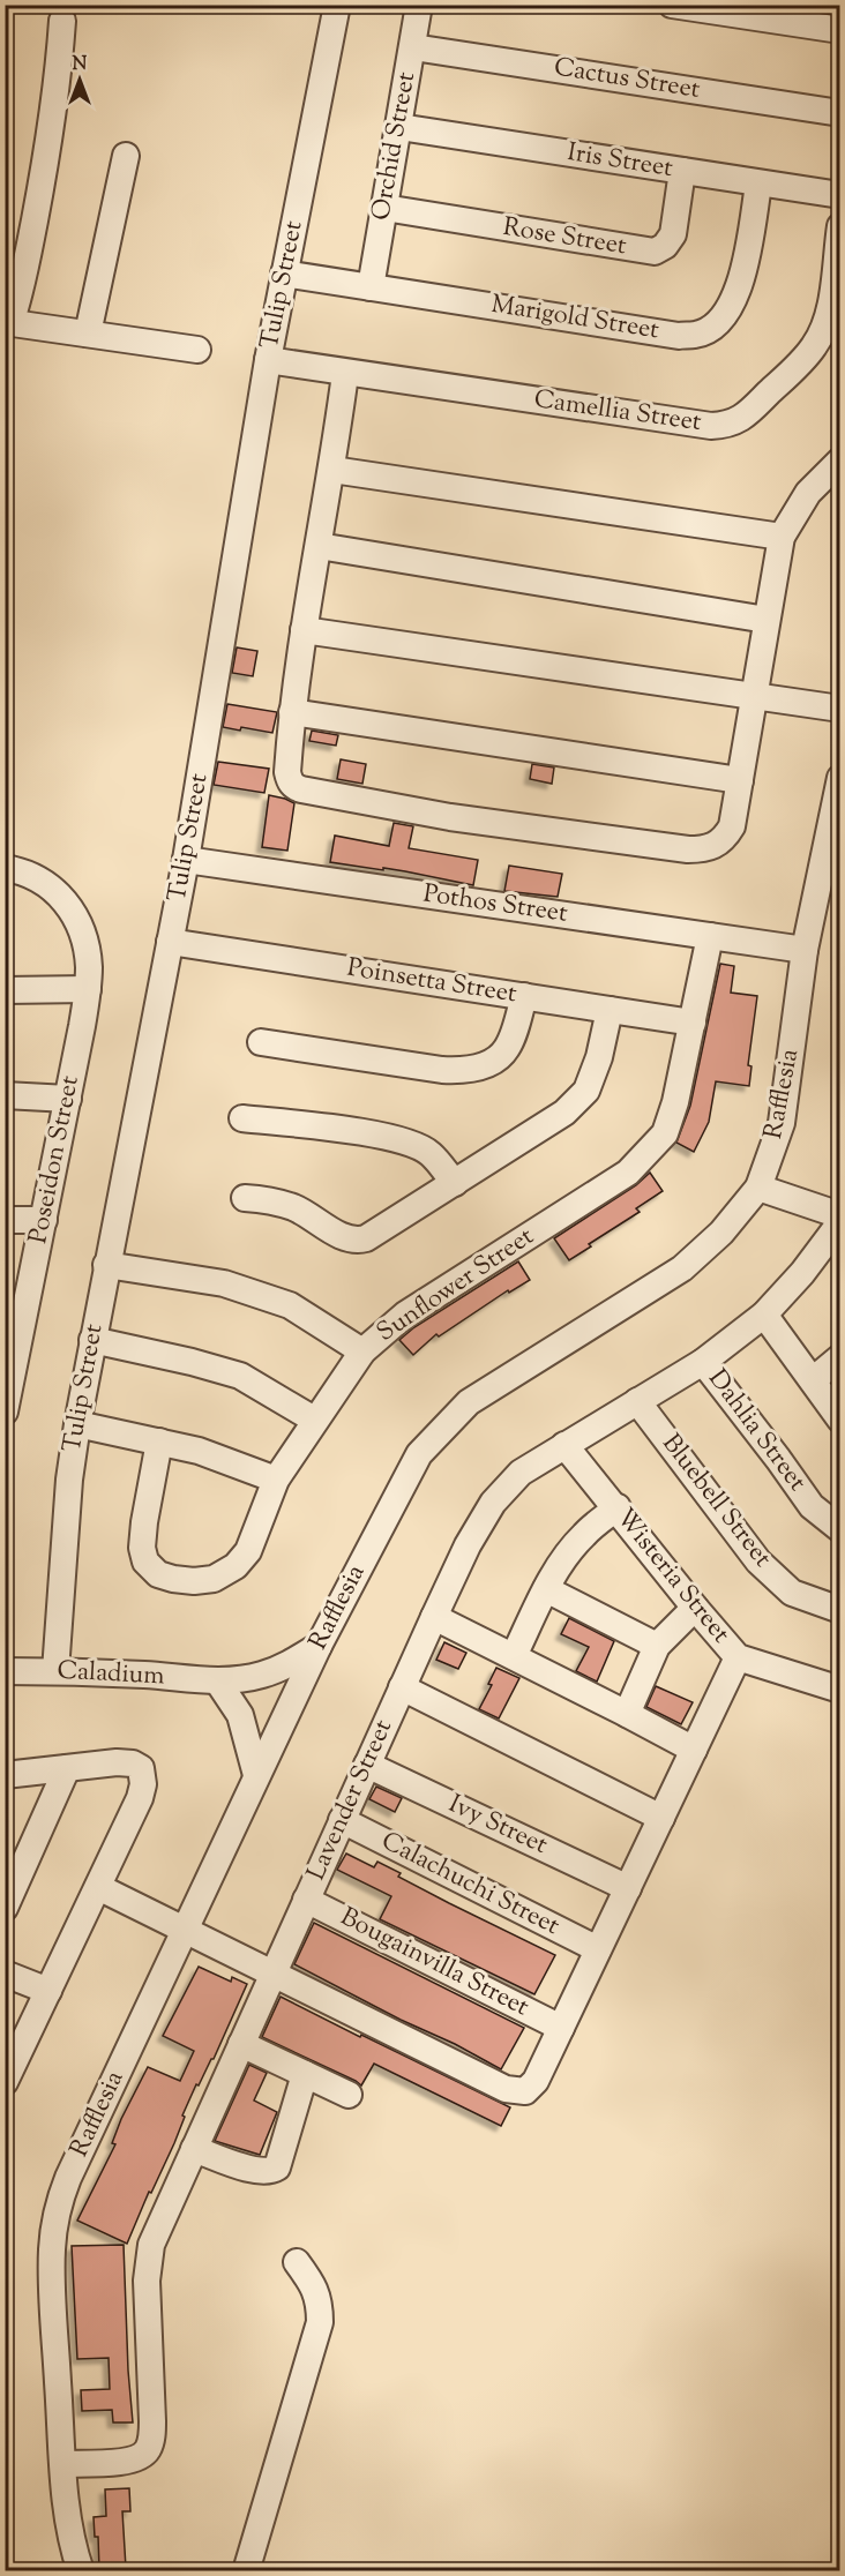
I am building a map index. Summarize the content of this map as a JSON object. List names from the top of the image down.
{
  "streets": {
    "street": [
      "Cactus Street",
      "Orchid Street",
      "Iris Street",
      "Rose Street",
      "Tulip Street",
      "Marigold Street",
      "Camellia Street",
      "Pothos Street",
      "Poinsetta Street",
      "Rafflesia",
      "Poseidon Street",
      "Sunflower Street",
      "Dahlia Street",
      "Bluebell Street",
      "Wisteria Street",
      "Caladium",
      "Lavender Street",
      "Ivy Street",
      "Calachuchi Street",
      "Bougainvilla Street"
    ]
  },
  "crossings": [
    ["Cactus Street", "Orchid Street"],
    ["Orchid Street", "Iris Street"],
    ["Orchid Street", "Rose Street"],
    ["Orchid Street", "Marigold Street"],
    ["Iris Street", "Rose Street"],
    ["Iris Street", "Marigold Street"],
    ["Tulip Street", "Marigold Street"],
    ["Tulip Street", "Camellia Street"],
    ["Tulip Street", "Pothos Street"],
    ["Tulip Street", "Poinsetta Street"],
    ["Tulip Street", "Caladium"],
    ["Pothos Street", "Rafflesia"],
    ["Pothos Street", "Sunflower Street"],
    ["Poinsetta Street", "Sunflower Street"],
    ["Rafflesia", "Caladium"],
    ["Rafflesia", "Lavender Street"],
    ["Dahlia Street", "Lavender Street"],
    ["Bluebell Street", "Lavender Street"],
    ["Wisteria Street", "Lavender Street"],
    ["Lavender Street", "Ivy Street"],
    ["Lavender Street", "Calachuchi Street"],
    ["Lavender Street", "Bougainvilla Street"]
  ],
  "north": "top"
}
